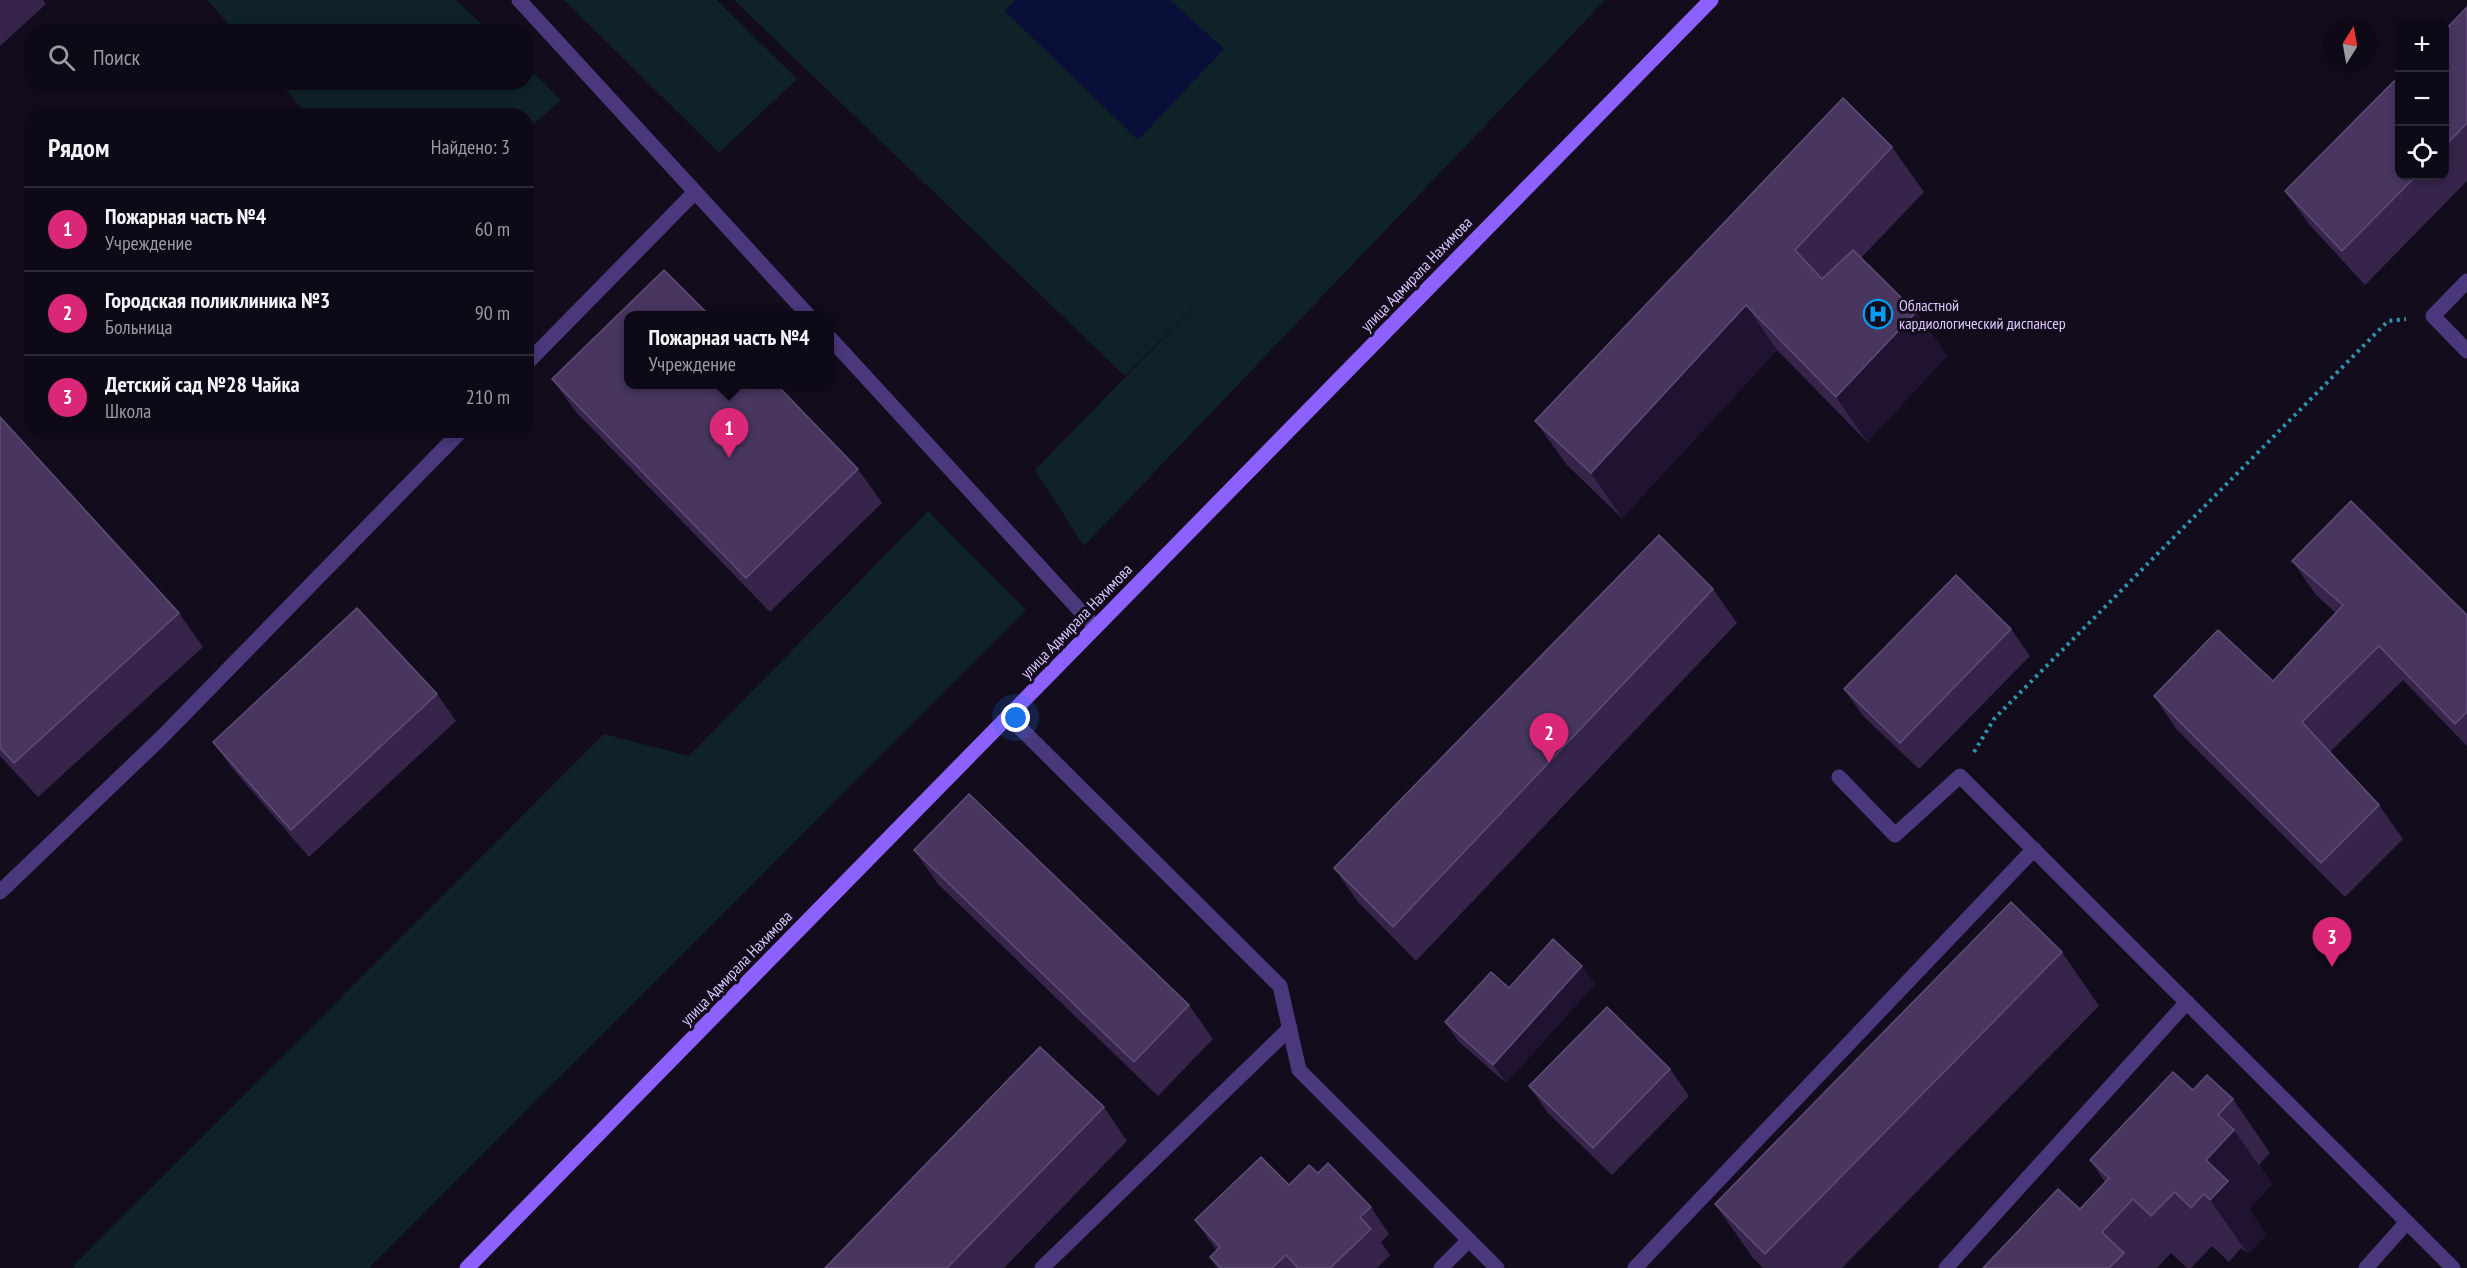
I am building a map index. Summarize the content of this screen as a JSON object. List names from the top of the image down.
{
  "streets": {
    "main road": ["улица Адмирала Нахимова"]
  },
  "places": {
    "hospital": ["Областной кардиологический диспансер"]
  },
  "north": "top",
  "page": {
    "map_buttons": ["+", "−"],
    "search": "Поиск",
    "heading": ["Рядом", "Найдено: 3"],
    "list": [
      {
        "mark": "1",
        "name": "Пожарная часть №4",
        "note": "Учреждение",
        "value": "60 m"
      },
      {
        "mark": "2",
        "name": "Городская поликлиника №3",
        "note": "Больница",
        "value": "90 m"
      },
      {
        "mark": "3",
        "name": "Детский сад №28 Чайка",
        "note": "Школа",
        "value": "210 m"
      }
    ],
    "popup": ["Пожарная часть №4", "Учреждение"],
    "pins": ["1", "2", "3"]
  }
}
